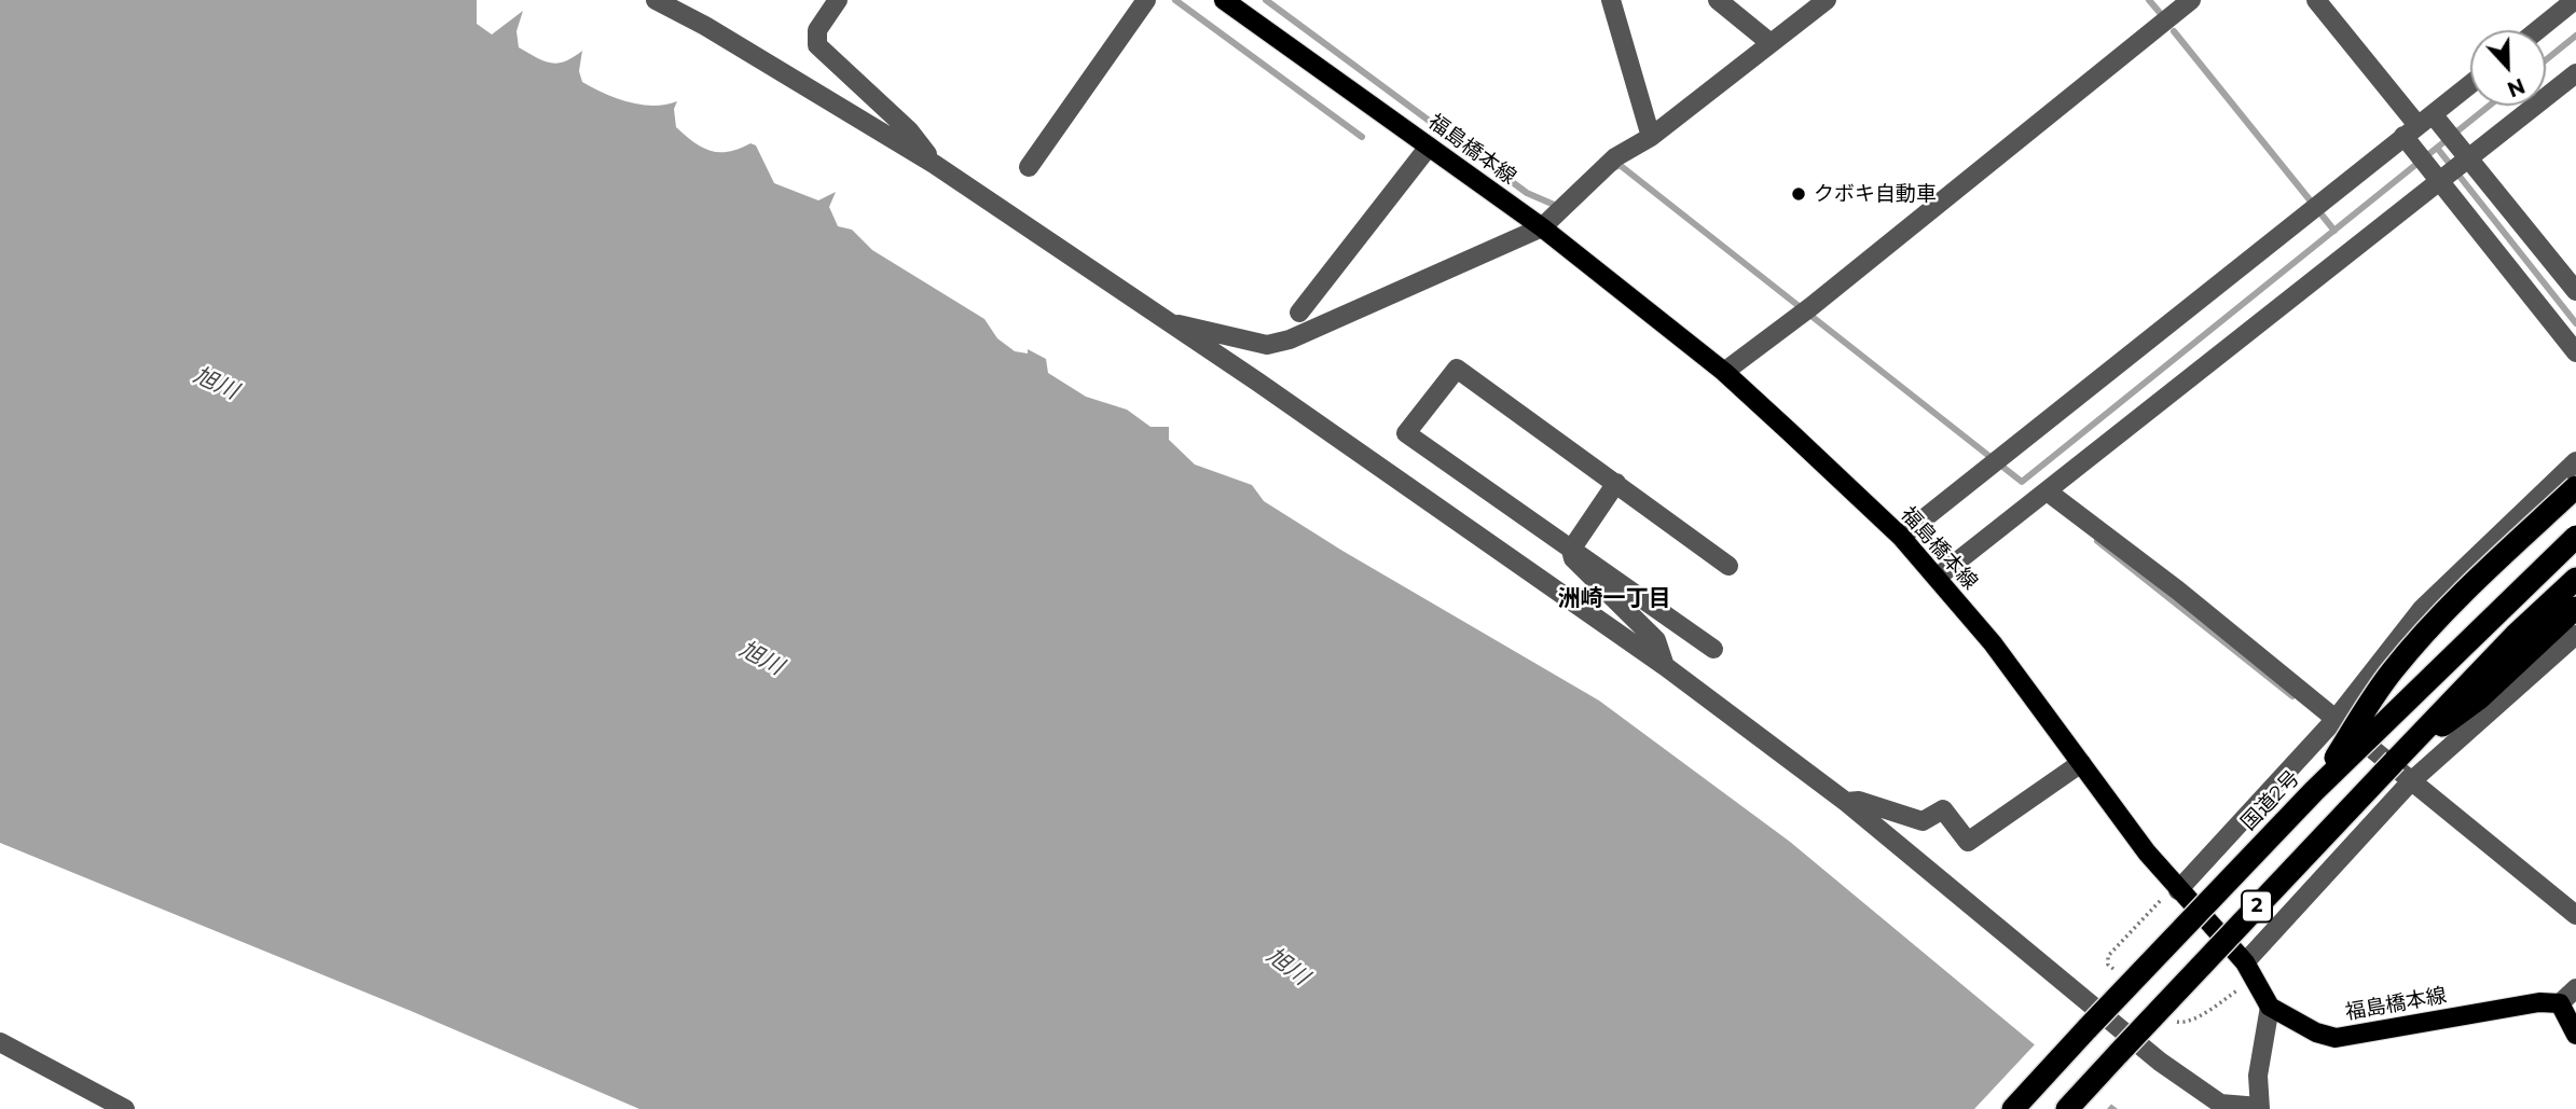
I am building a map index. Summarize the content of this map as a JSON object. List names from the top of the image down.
{
  "streets": {
    "highway": ["国道2号", "2"],
    "main road": ["福島橋本線"]
  },
  "districts": ["洲崎一丁目"],
  "water": ["旭川"],
  "places": ["クボキ自動車"],
  "north": "bottom"
}
